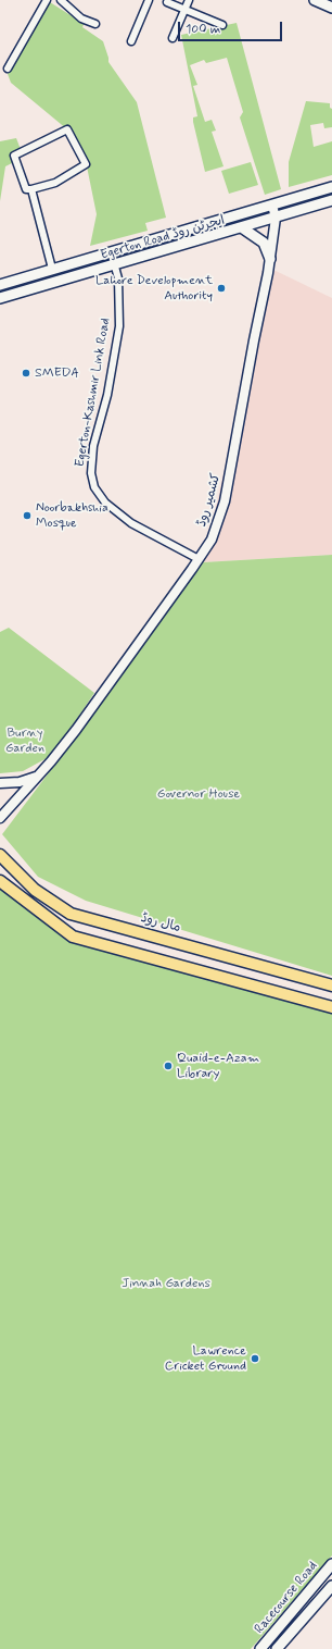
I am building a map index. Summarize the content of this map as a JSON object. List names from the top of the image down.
{
  "streets": {
    "main road": ["Egerton Road ایجرٹن روڈ", "مال روڈ", "Racecourse Road"],
    "street": ["Egerton-Kashmir Link Road", "کشمیر روڈ"]
  },
  "crossings": [
    ["Egerton Road ایجرٹن روڈ", "Egerton-Kashmir Link Road"],
    ["Egerton Road ایجرٹن روڈ", "کشمیر روڈ"],
    ["Egerton-Kashmir Link Road", "کشمیر روڈ"]
  ],
  "parks": ["Burny Garden", "Governor House", "Jinnah Gardens"],
  "places": [
    "Lahore Development Authority",
    "SMEDA",
    "Noorbakhshia Mosque",
    "Quaid-e-Azam Library",
    "Lawrence Cricket Ground"
  ],
  "scale_bar": "100 m"
}
